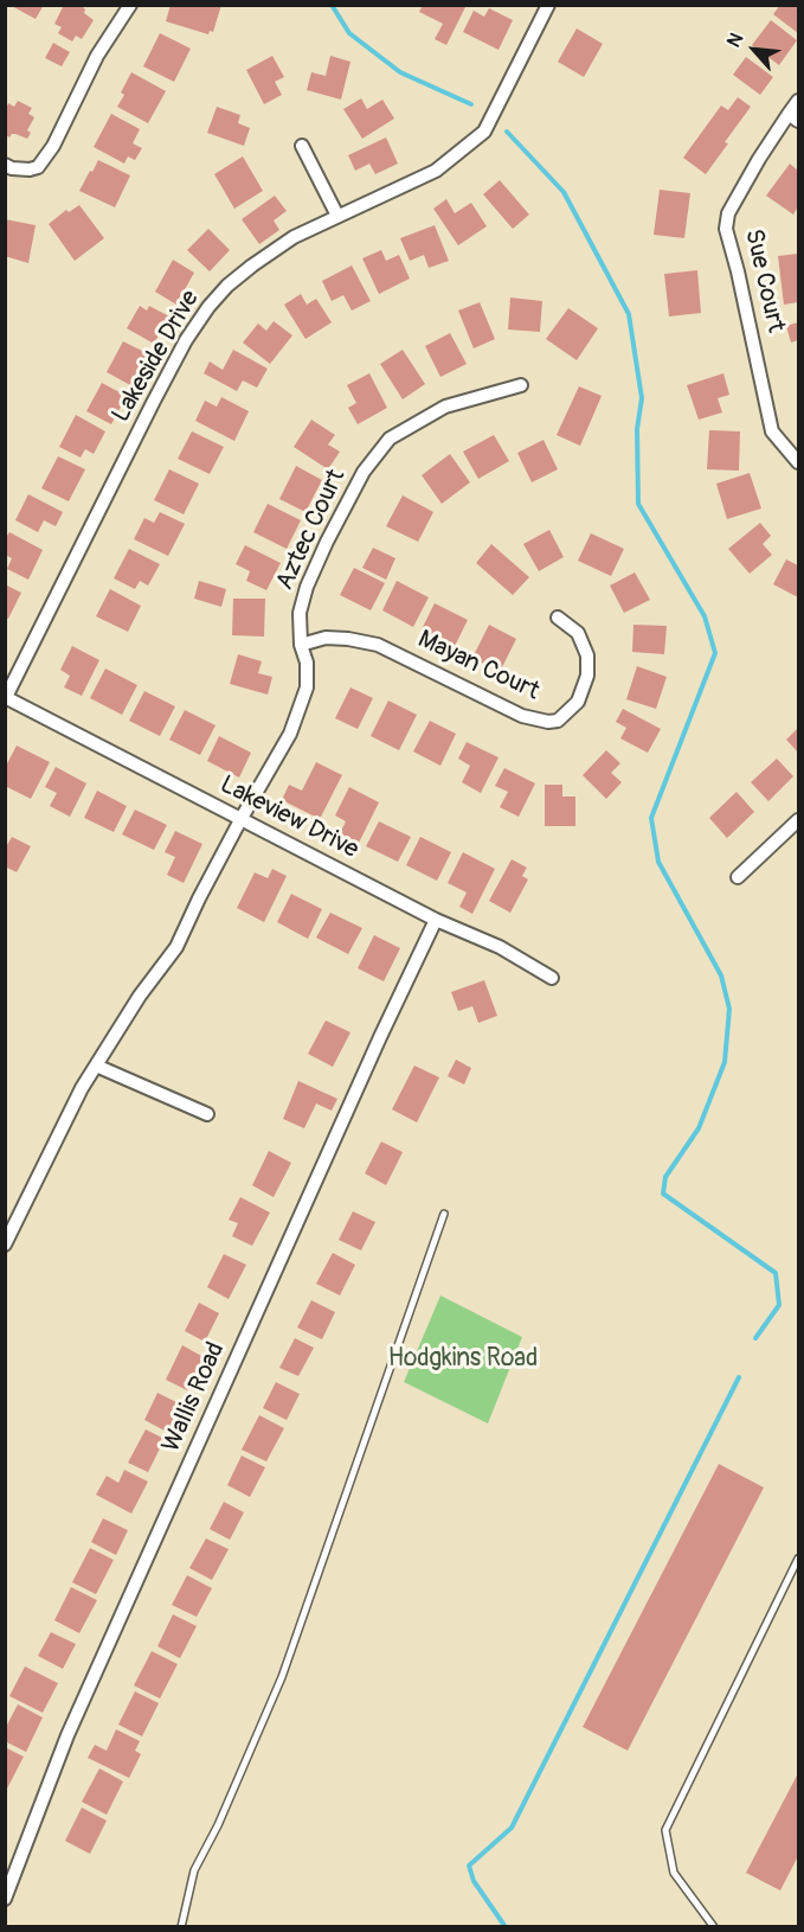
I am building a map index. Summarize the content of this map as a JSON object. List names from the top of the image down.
{
  "streets": {
    "street": [
      "Sue Court",
      "Lakeside Drive",
      "Aztec Court",
      "Mayan Court",
      "Lakeview Drive",
      "Wallis Road"
    ]
  },
  "crossings": [
    ["Lakeside Drive", "Lakeview Drive"],
    ["Aztec Court", "Mayan Court"],
    ["Aztec Court", "Lakeview Drive"],
    ["Lakeview Drive", "Wallis Road"]
  ],
  "parks": ["Hodgkins Road"],
  "north": "top left"
}
